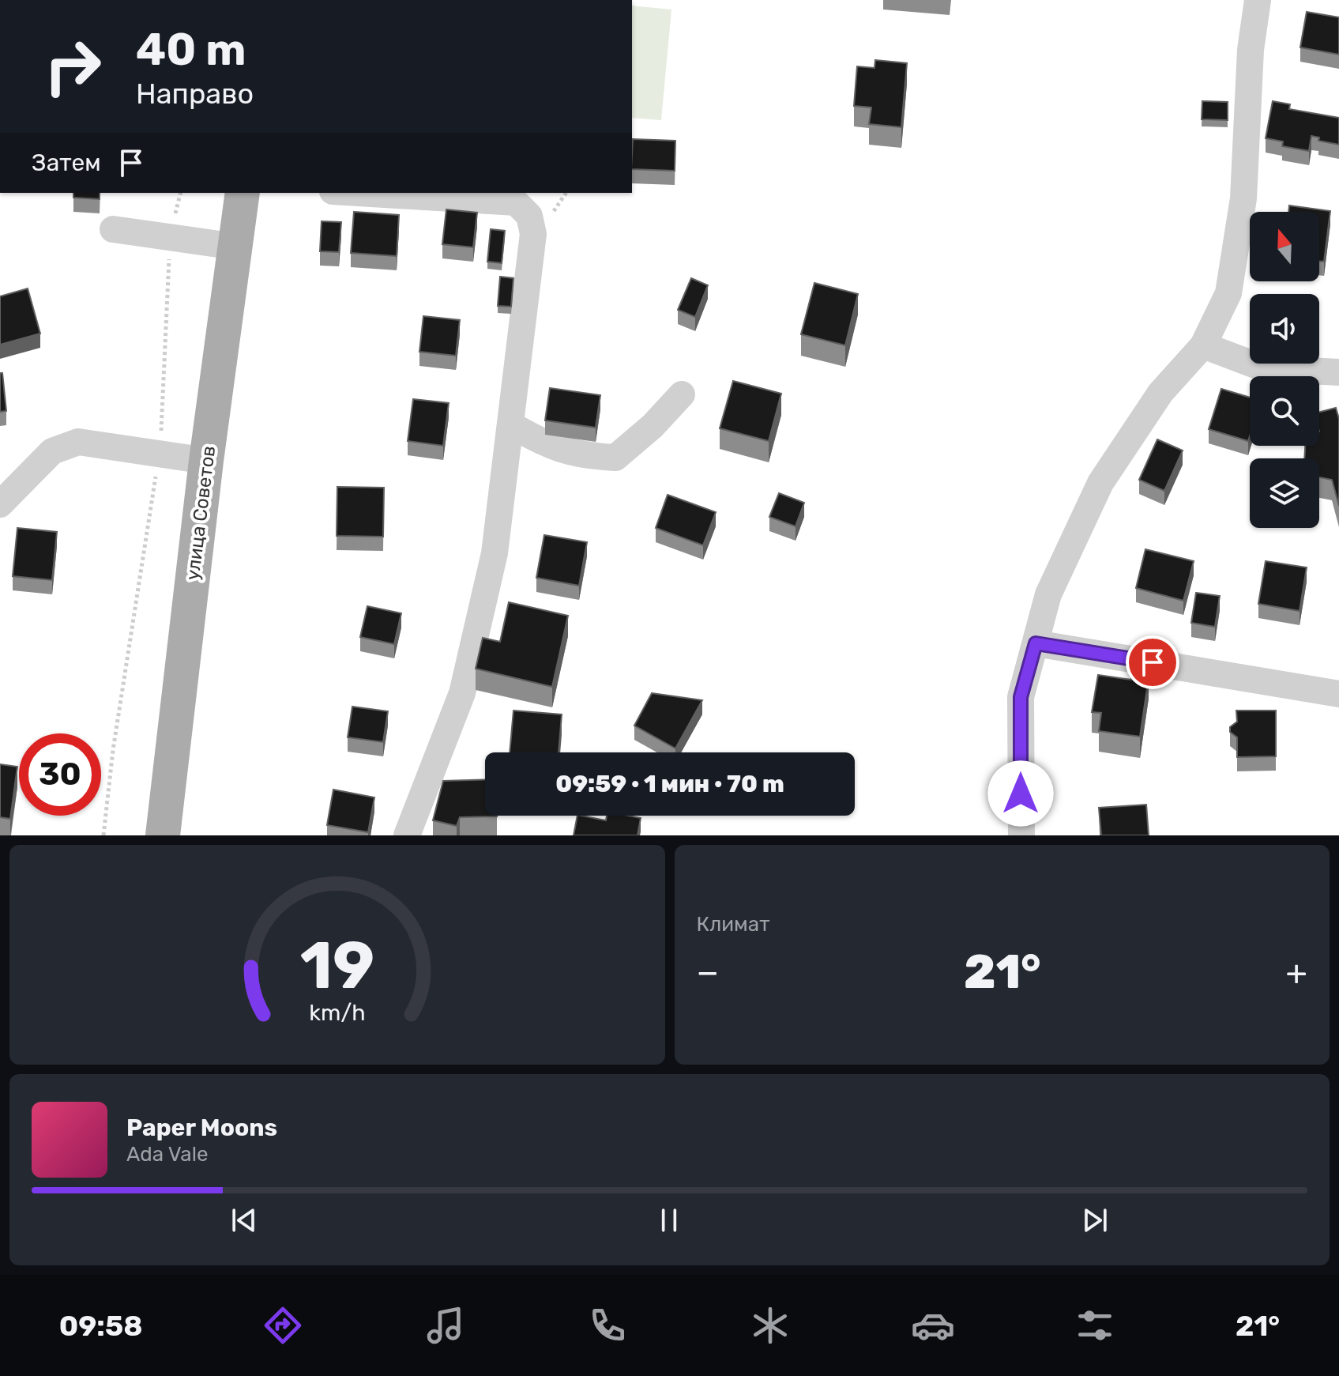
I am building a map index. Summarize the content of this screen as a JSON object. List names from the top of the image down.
{
  "streets": {
    "main road": ["улица Советов"]
  },
  "north": "top",
  "page": {
    "turn": ["40 m", "Направо"],
    "then": "Затем",
    "limit": "30",
    "trip": "09:59 · 1 мин · 70 m",
    "tile": "Климат",
    "heat": ["−", "21°", "+"],
    "song": ["Paper Moons", "Ada Vale"],
    "tabs": ["09:58", "21°"],
    "gauge": ["19", "km/h"]
  }
}
